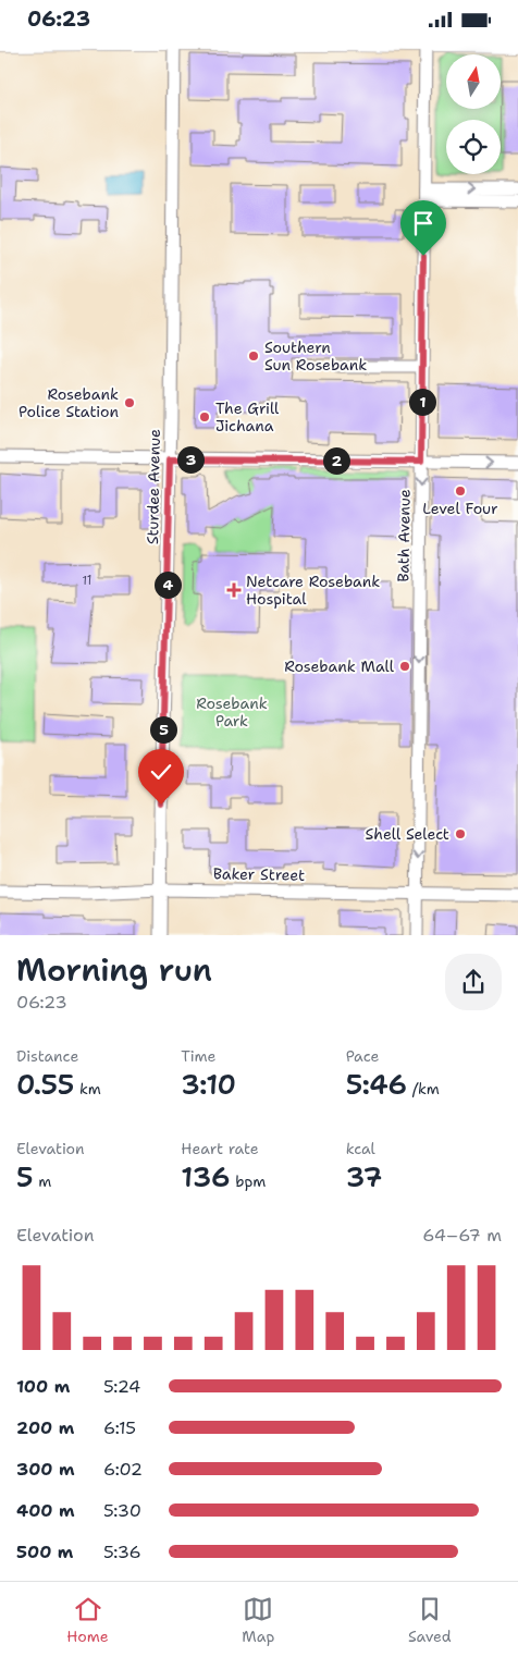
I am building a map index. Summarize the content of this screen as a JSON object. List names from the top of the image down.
{
  "streets": {
    "street": ["Sturdee Avenue", "Bath Avenue", "Baker Street"]
  },
  "crossings": [
    ["Sturdee Avenue", "Baker Street"],
    ["Bath Avenue", "Baker Street"]
  ],
  "one_way": ["Bath Avenue"],
  "parks": ["Rosebank Park"],
  "places": {
    "other": [
      "Southern Sun Rosebank",
      "Rosebank Police Station",
      "The Grill Jichana",
      "Level Four",
      "Rosebank Mall",
      "Shell Select"
    ],
    "health": ["Netcare Rosebank Hospital"]
  },
  "house_numbers": ["11"],
  "north": "top",
  "page": {
    "status": "06:23",
    "pins": [
      "1",
      "3",
      "2",
      "4",
      "5"
    ],
    "heading": ["Morning run", "06:23"],
    "stats": [
      ["Distance", "0.55 km"],
      ["Time", "3:10"],
      ["Pace", "5:46 /km"],
      ["Elevation", "5 m"],
      ["Heart rate", "136 bpm"],
      ["kcal", "37"]
    ],
    "chart": ["Elevation", "64–67 m"],
    "list": [
      {
        "name": "100 m",
        "note": "5:24"
      },
      {
        "name": "200 m",
        "note": "6:15"
      },
      {
        "name": "300 m",
        "note": "6:02"
      },
      {
        "name": "400 m",
        "note": "5:30"
      },
      {
        "name": "500 m",
        "note": "5:36"
      }
    ],
    "tabs": ["Home", "Map", "Saved"]
  }
}
